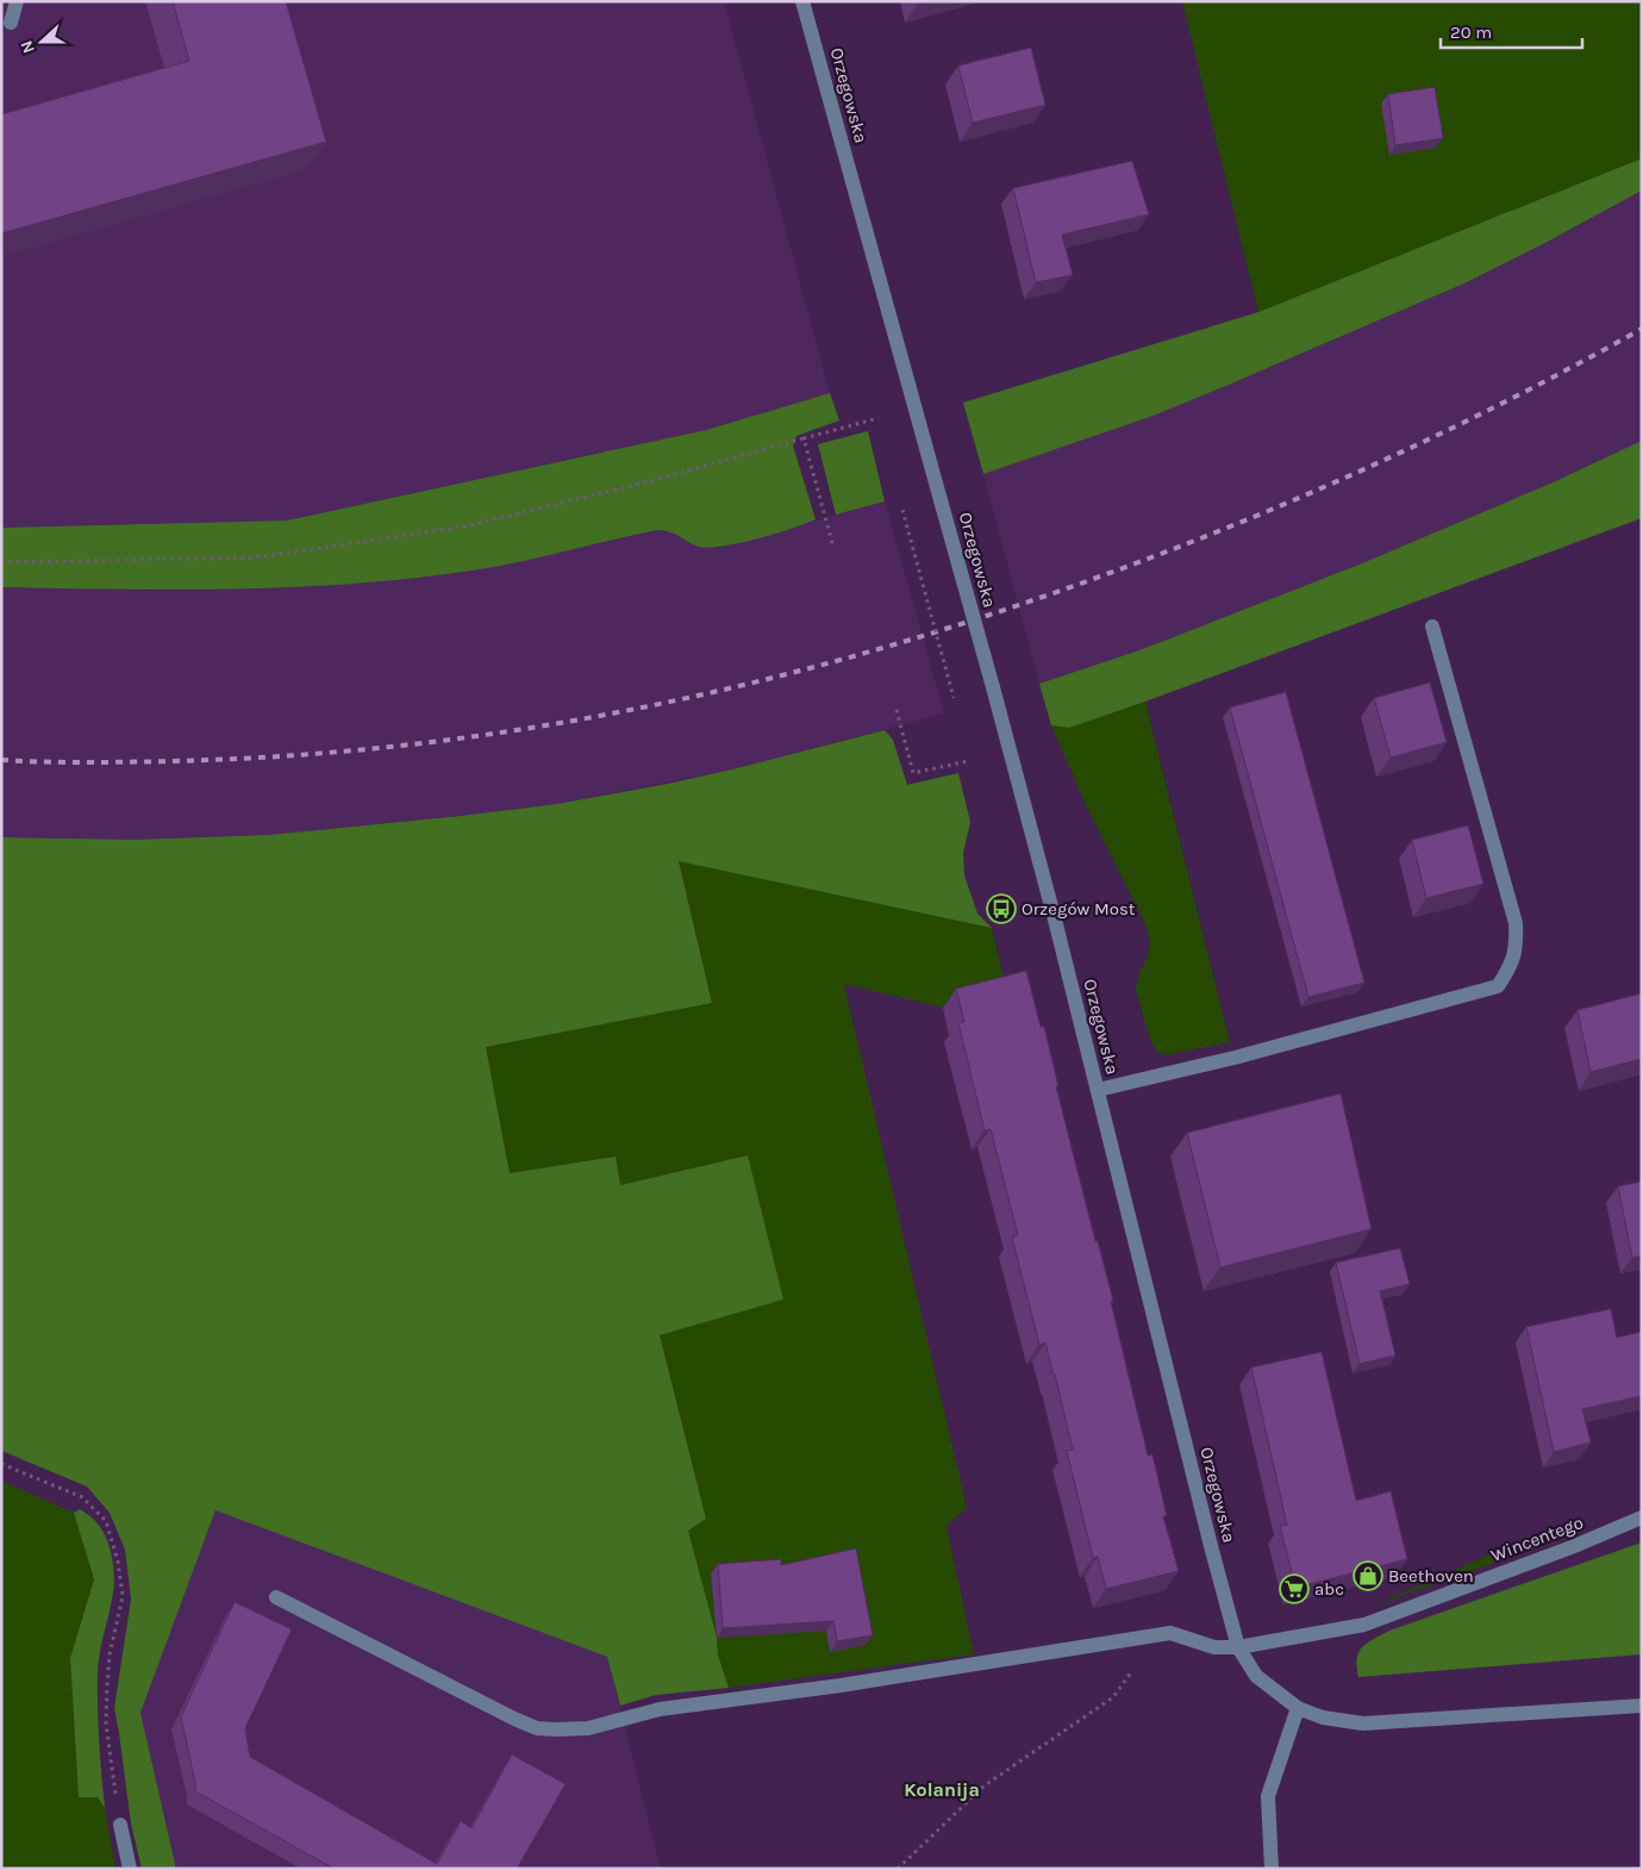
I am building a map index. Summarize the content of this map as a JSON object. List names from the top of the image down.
{
  "streets": {
    "street": ["Orzegowska", "Wincentego"]
  },
  "crossings": [
    ["Orzegowska", "Wincentego"]
  ],
  "districts": ["Kolanija"],
  "places": {
    "bus stop": ["Orzegów Most"],
    "shop": ["Beethoven"],
    "supermarket": ["abc"]
  },
  "scale_bar": "20 m",
  "north": "left"
}
